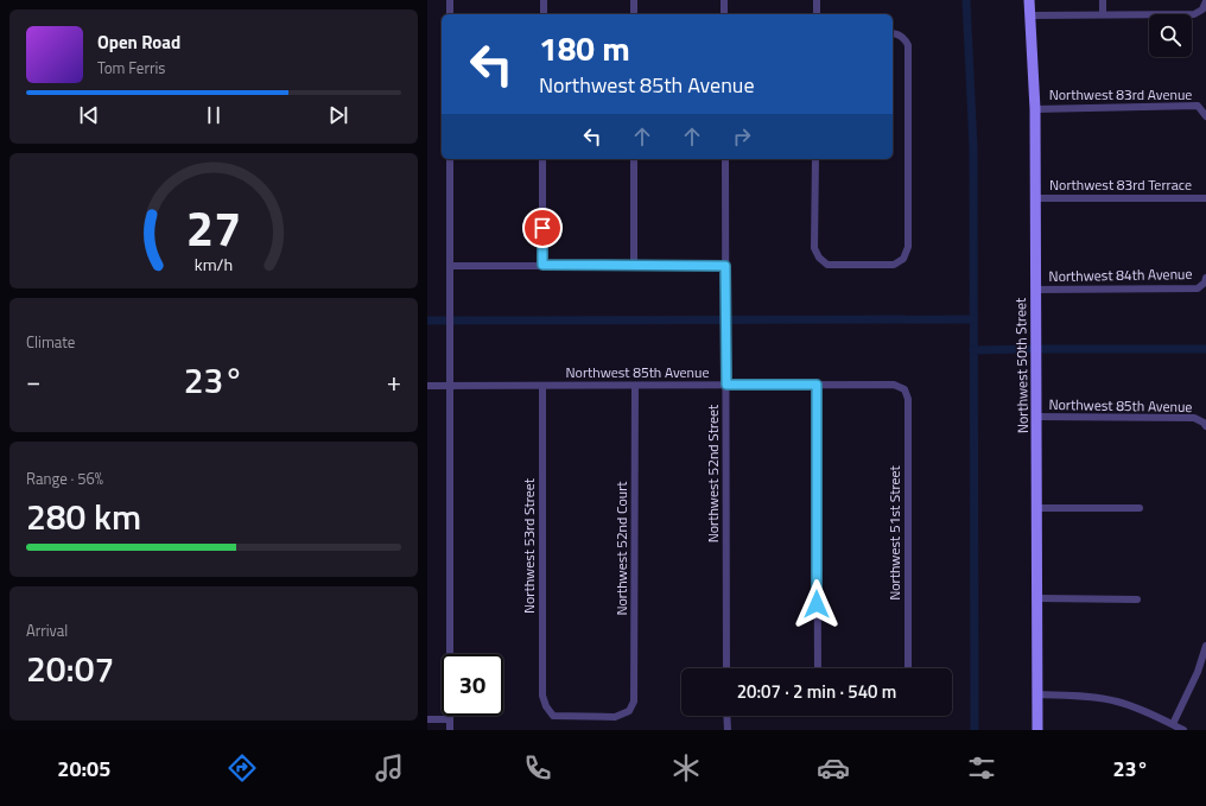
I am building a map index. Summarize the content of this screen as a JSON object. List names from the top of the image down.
{
  "streets": {
    "street": [
      "Northwest 83rd Avenue",
      "Northwest 83rd Terrace",
      "Northwest 84th Avenue",
      "Northwest 50th Street",
      "Northwest 85th Avenue",
      "Northwest 52nd Street",
      "Northwest 51st Street",
      "Northwest 53rd Street",
      "Northwest 52nd Court"
    ]
  },
  "crossings": [
    ["Northwest 83rd Avenue", "Northwest 50th Street"],
    ["Northwest 83rd Terrace", "Northwest 50th Street"],
    ["Northwest 84th Avenue", "Northwest 50th Street"],
    ["Northwest 50th Street", "Northwest 85th Avenue"],
    ["Northwest 85th Avenue", "Northwest 52nd Street"],
    ["Northwest 85th Avenue", "Northwest 51st Street"],
    ["Northwest 85th Avenue", "Northwest 53rd Street"],
    ["Northwest 85th Avenue", "Northwest 52nd Court"],
    ["Northwest 53rd Street", "Northwest 52nd Court"]
  ],
  "page": {
    "turn": ["180 m", "Northwest 85th Avenue"],
    "song": ["Open Road", "Tom Ferris"],
    "tile": [
      "Climate",
      ["Range · 56%", "280 km"],
      ["Arrival", "20:07"]
    ],
    "heat": ["−", "23°", "+"],
    "limit": "30",
    "trip": "20:07 · 2 min · 540 m",
    "tabs": ["20:05", "23°"],
    "gauge": ["27", "km/h"]
  }
}
